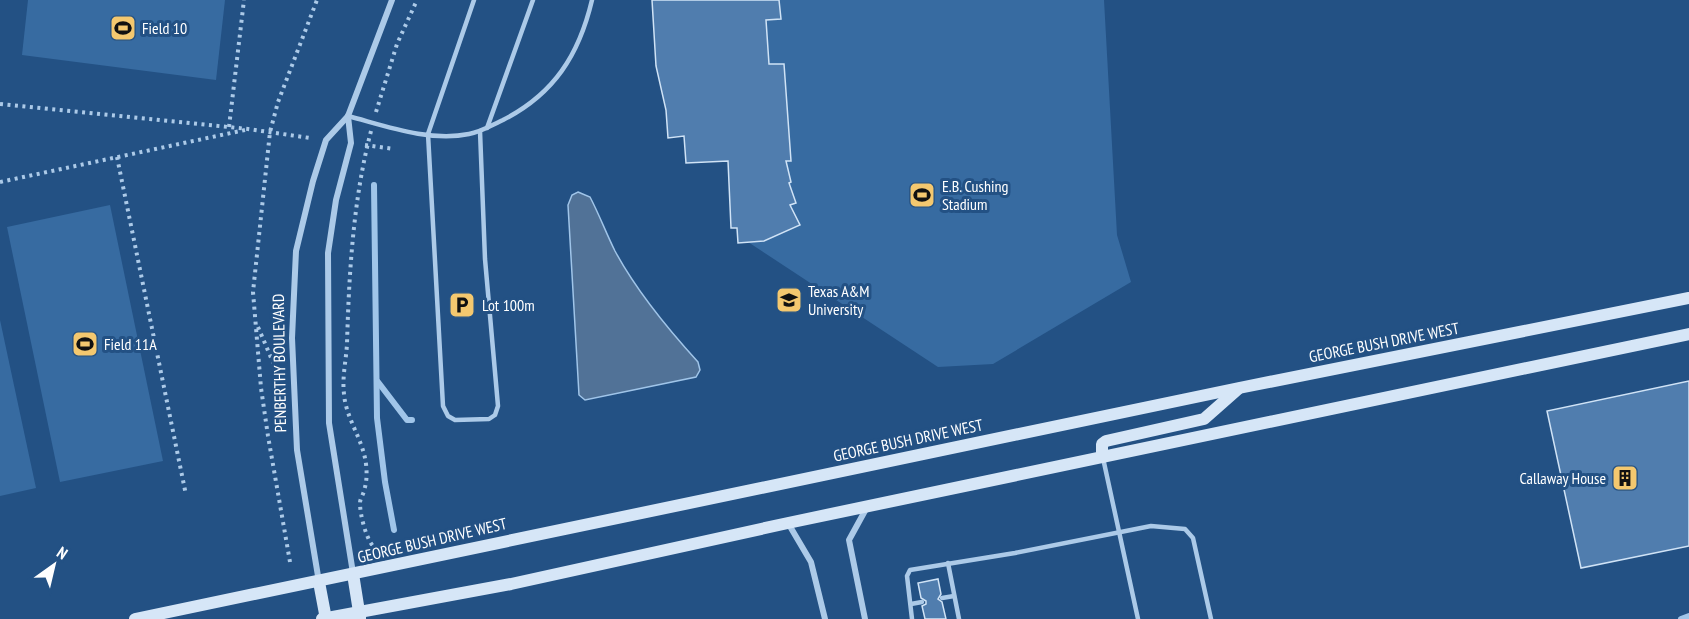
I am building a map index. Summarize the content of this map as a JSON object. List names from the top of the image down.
{
  "streets": {
    "main road": ["GEORGE BUSH DRIVE WEST", "PENBERTHY BOULEVARD"]
  },
  "crossings": [
    ["GEORGE BUSH DRIVE WEST", "PENBERTHY BOULEVARD"]
  ],
  "places": {
    "sports": ["Field 10", "E.B. Cushing Stadium", "Field 11A"],
    "school or university": ["Texas A&M University"],
    "parking": ["Lot 100m"],
    "building": ["Callaway House"]
  },
  "north": "top right"
}
